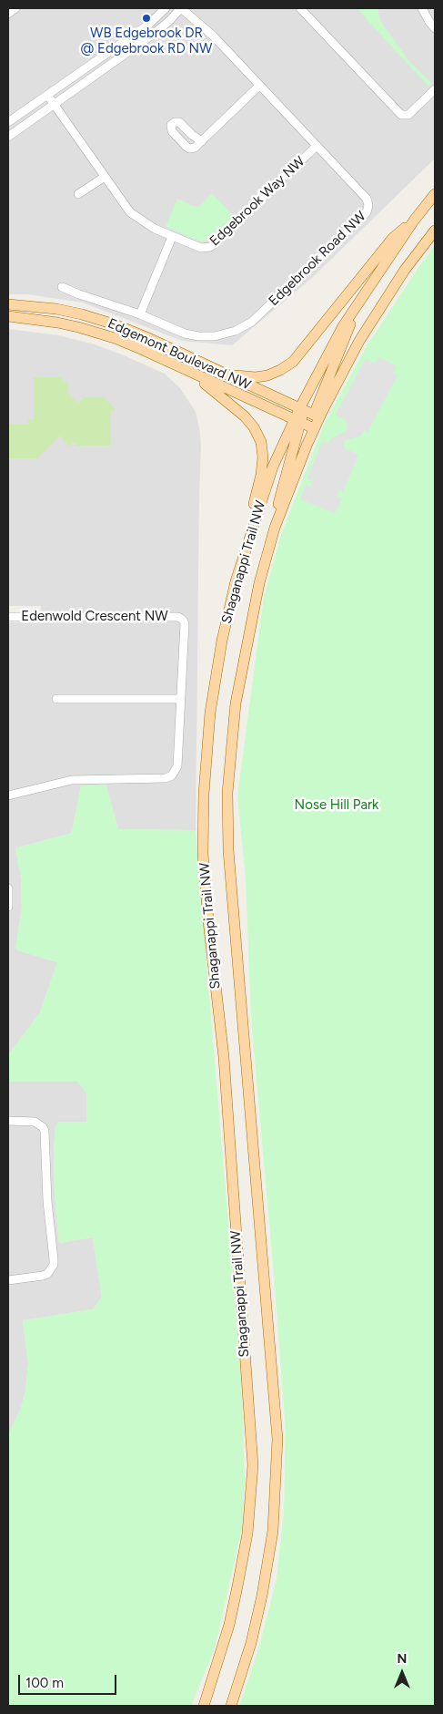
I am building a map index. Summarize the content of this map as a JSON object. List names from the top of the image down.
{
  "streets": {
    "main road": ["Edgemont Boulevard NW", "Shaganappi Trail NW"],
    "street": ["Edgebrook Way NW", "Edgebrook Road NW", "Edenwold Crescent NW"]
  },
  "crossings": [
    ["Edgebrook Way NW", "Edgebrook Road NW"],
    ["Edgemont Boulevard NW", "Shaganappi Trail NW"]
  ],
  "parks": ["Nose Hill Park"],
  "places": ["WB Edgebrook DR @ Edgebrook RD NW"],
  "scale_bar": "100 m",
  "north": "top"
}
